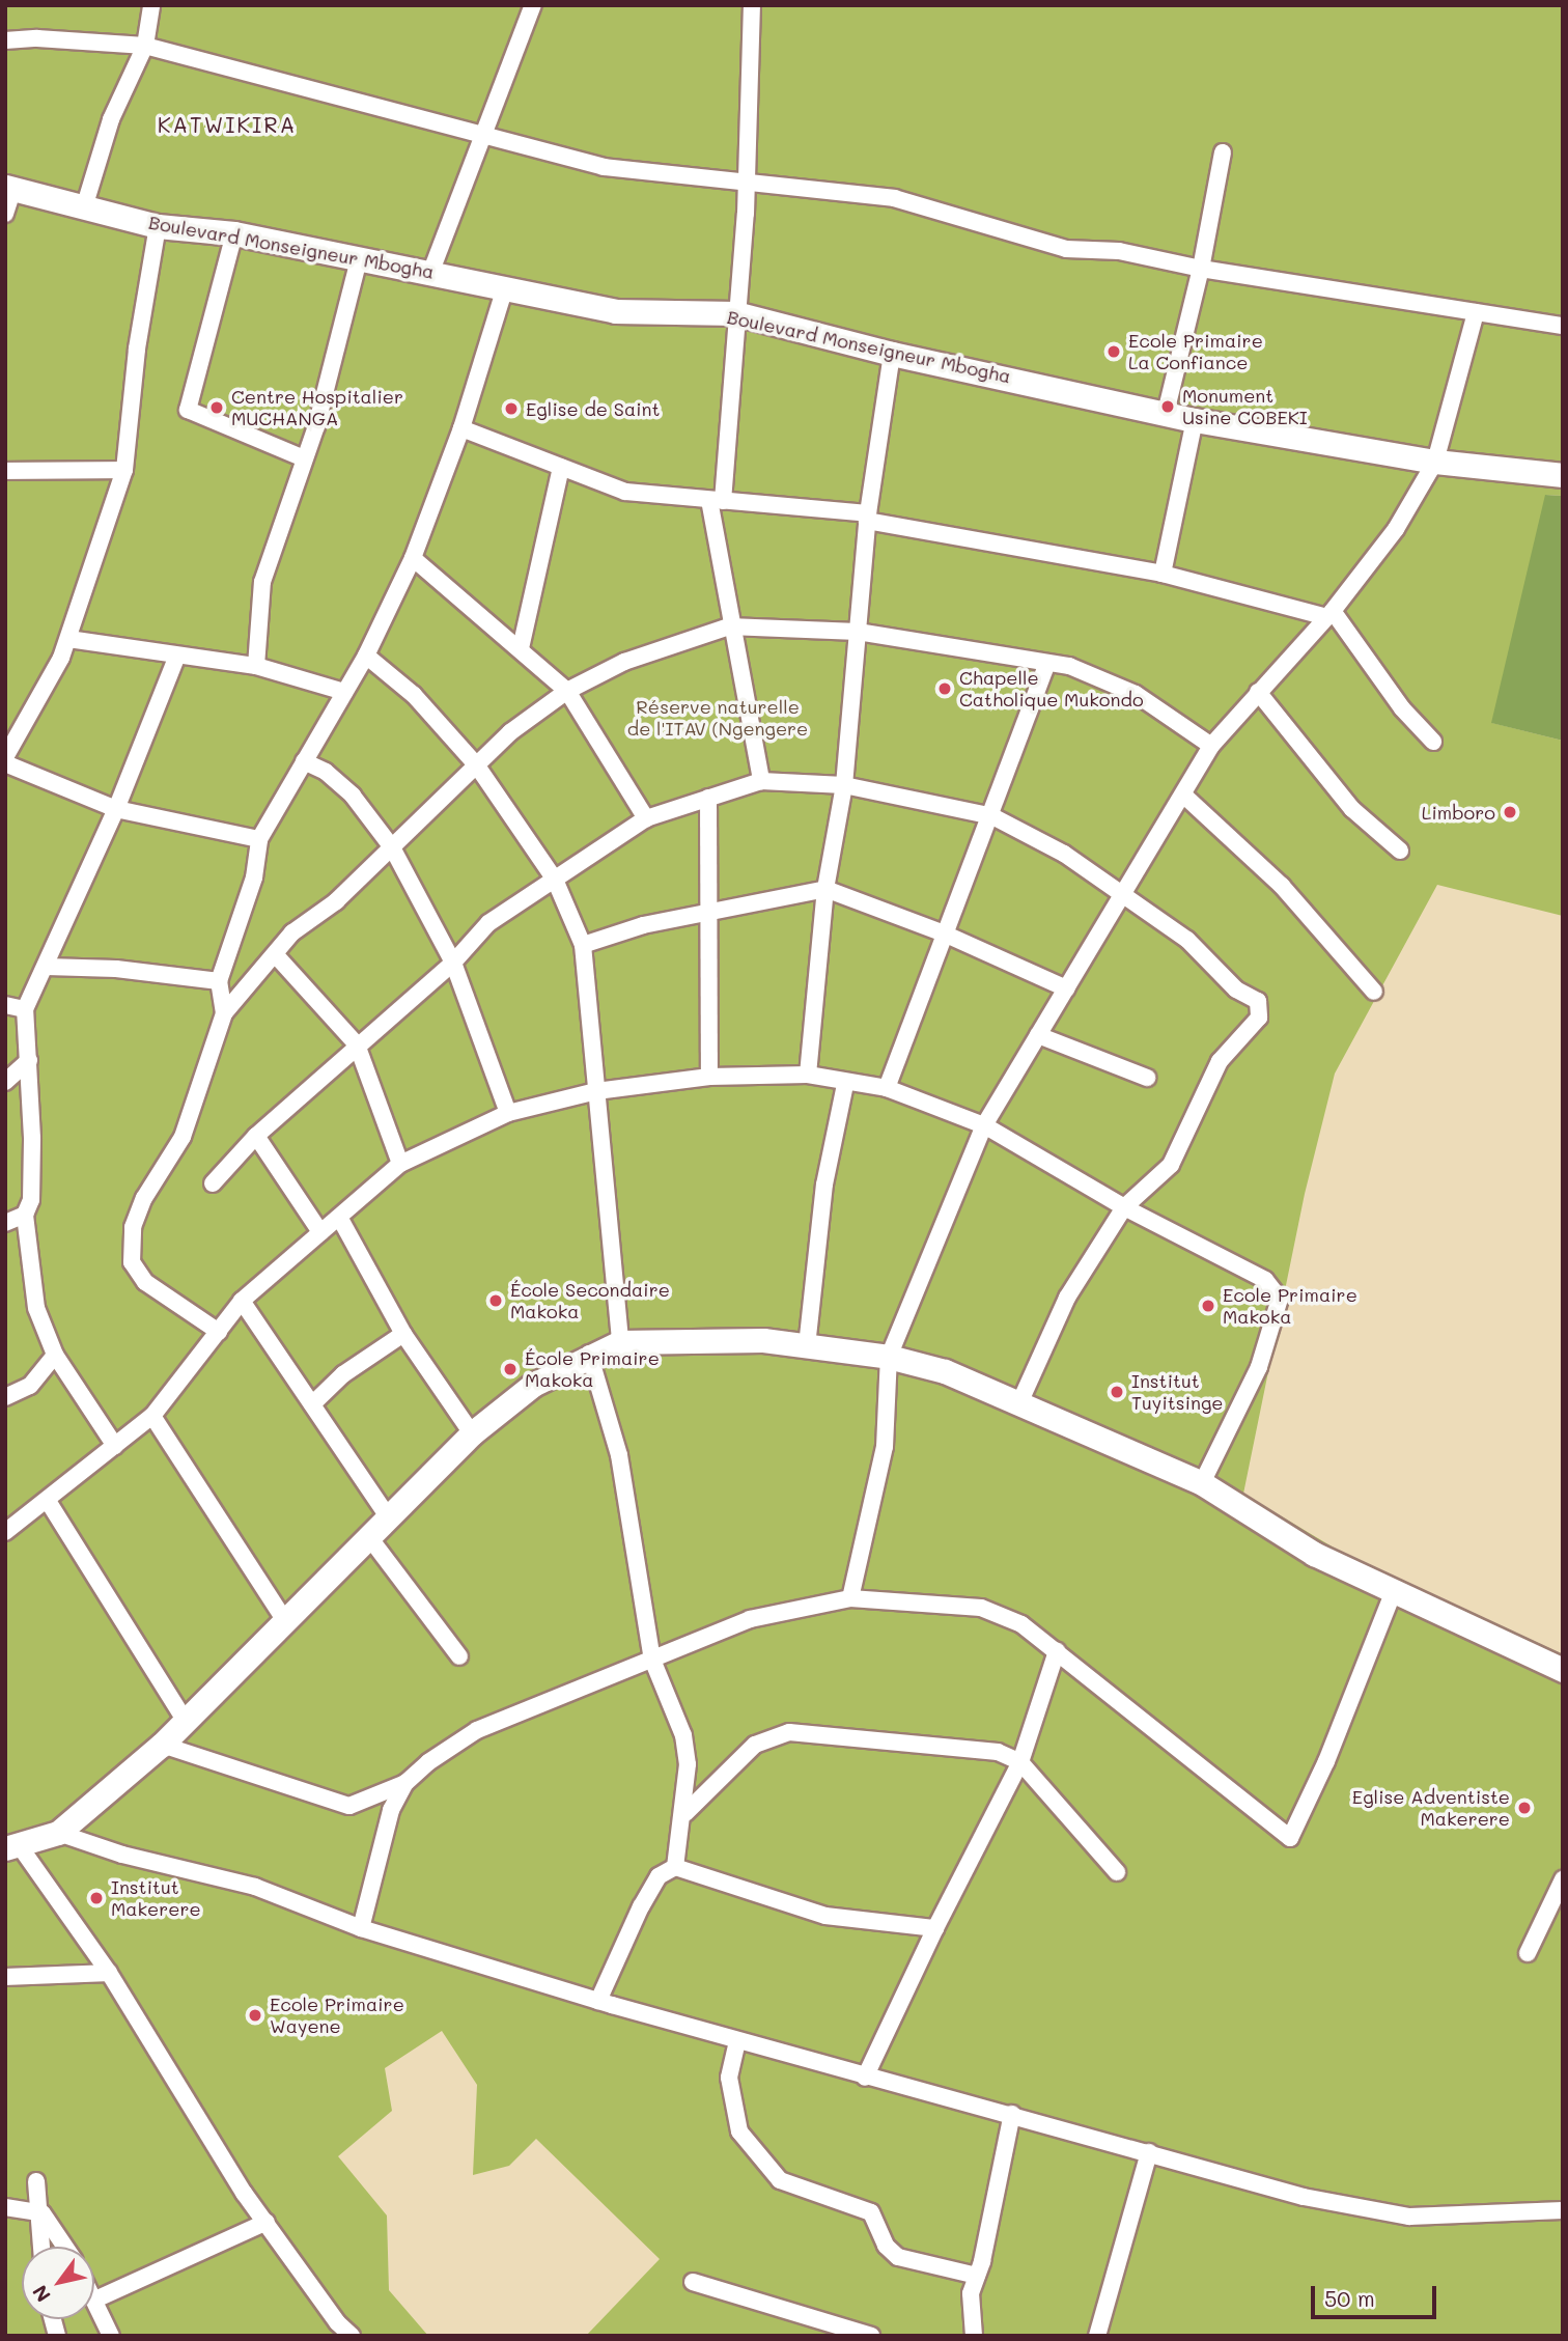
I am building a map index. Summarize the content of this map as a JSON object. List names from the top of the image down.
{
  "streets": {
    "street": ["Boulevard Monseigneur Mbogha"]
  },
  "districts": ["KATWIKIRA"],
  "parks": ["Réserve naturelle de l'ITAV (Ngengere"],
  "places": [
    "Ecole Primaire La Confiance",
    "Monument Usine COBEKI",
    "Centre Hospitalier MUCHANGA",
    "Eglise de Saint",
    "Chapelle Catholique Mukondo",
    "Limboro",
    "École Secondaire Makoka",
    "Ecole Primaire Makoka",
    "École Primaire Makoka",
    "Institut Tuyitsinge",
    "Eglise Adventiste Makerere",
    "Institut Makerere",
    "Ecole Primaire Wayene"
  ],
  "scale_bar": "50 m",
  "north": "bottom left"
}
